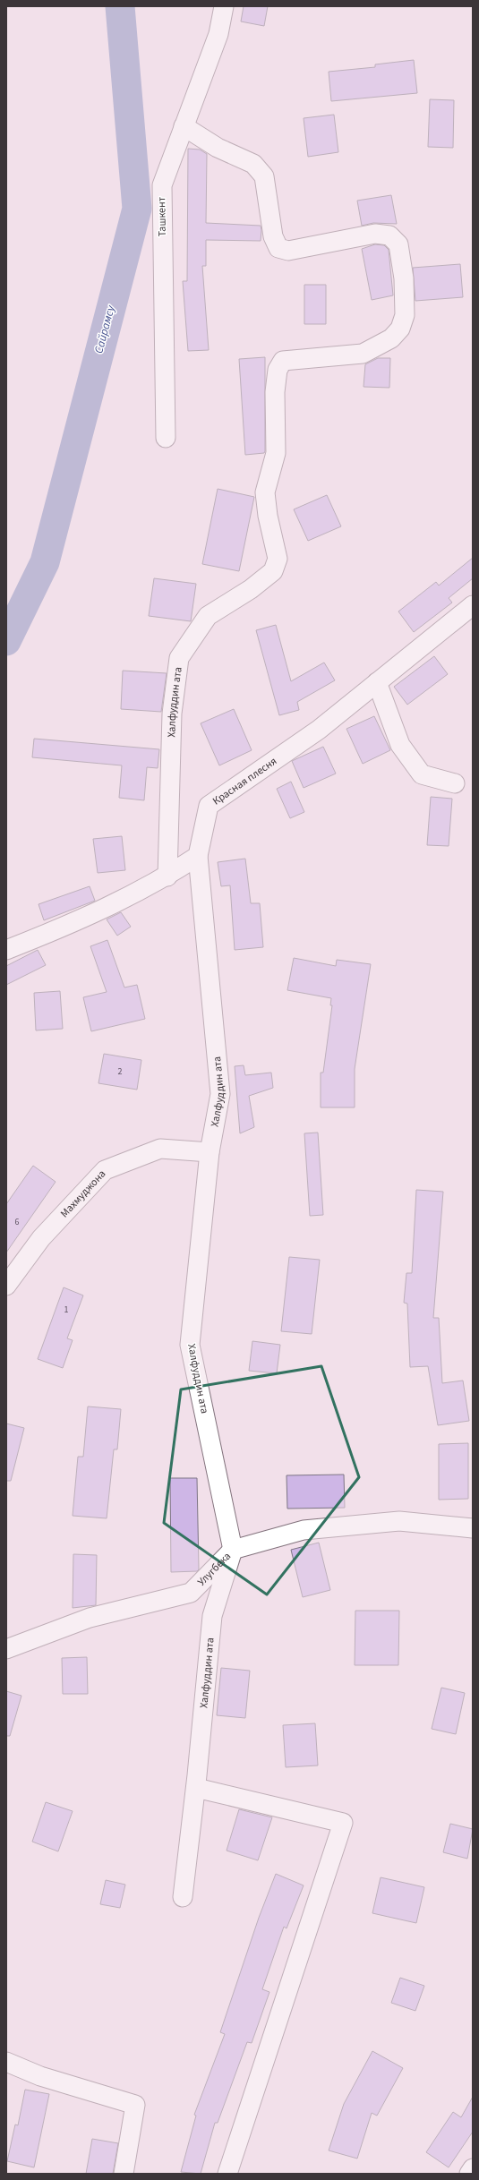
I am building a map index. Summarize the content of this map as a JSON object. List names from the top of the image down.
{
  "streets": {
    "street": [
      "Ташкент",
      "Халфуддин ата",
      "Красная плесня",
      "Махмуджона",
      "Улугбека"
    ]
  },
  "crossings": [
    ["Ташкент", "Халфуддин ата"],
    ["Халфуддин ата", "Красная плесня"],
    ["Халфуддин ата", "Махмуджона"],
    ["Халфуддин ата", "Улугбека"]
  ],
  "water": ["Сайрамсу"],
  "house_numbers": ["2", "6", "1"]
}
